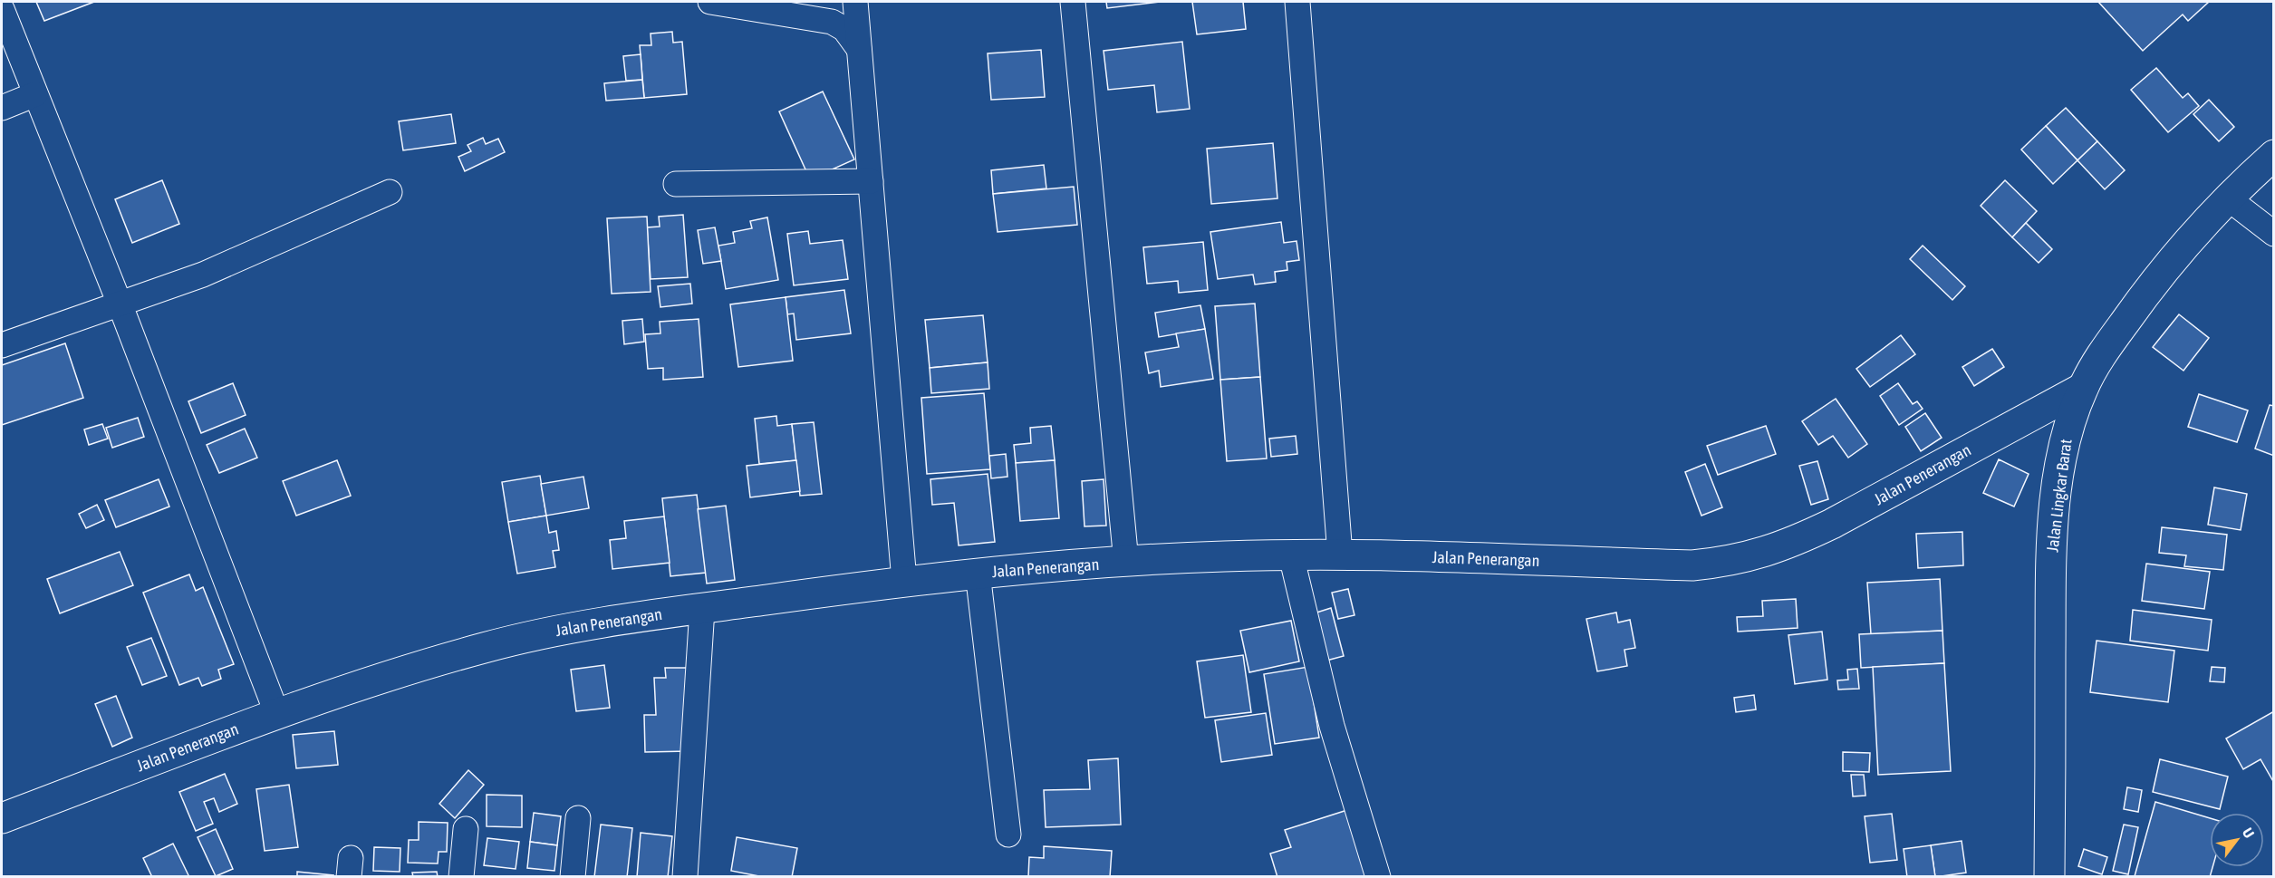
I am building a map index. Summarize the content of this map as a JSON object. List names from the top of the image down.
{
  "streets": {
    "main road": ["Jalan Penerangan", "Jalan Lingkar Barat"]
  },
  "crossings": [
    ["Jalan Penerangan", "Jalan Lingkar Barat"]
  ],
  "north": "top right"
}
